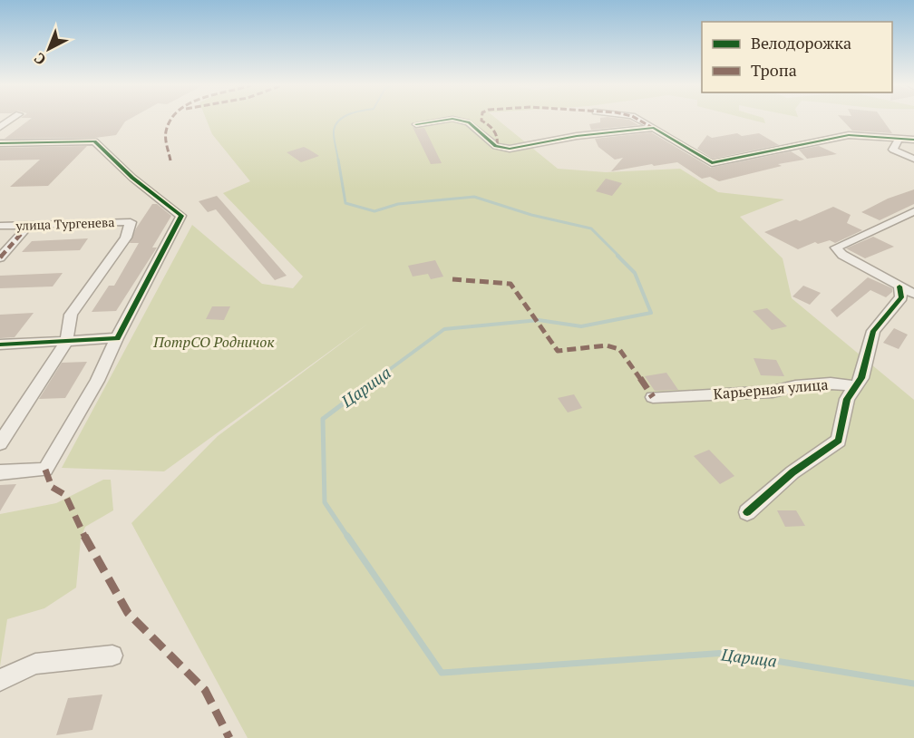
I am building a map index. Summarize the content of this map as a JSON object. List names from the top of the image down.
{
  "streets": {
    "street": ["улица Тургенева", "Карьерная улица"]
  },
  "water": ["Царица"],
  "parks": ["ПотрСО Родничок"],
  "legend": ["Велодорожка", "Тропа"],
  "north": "bottom left"
}
